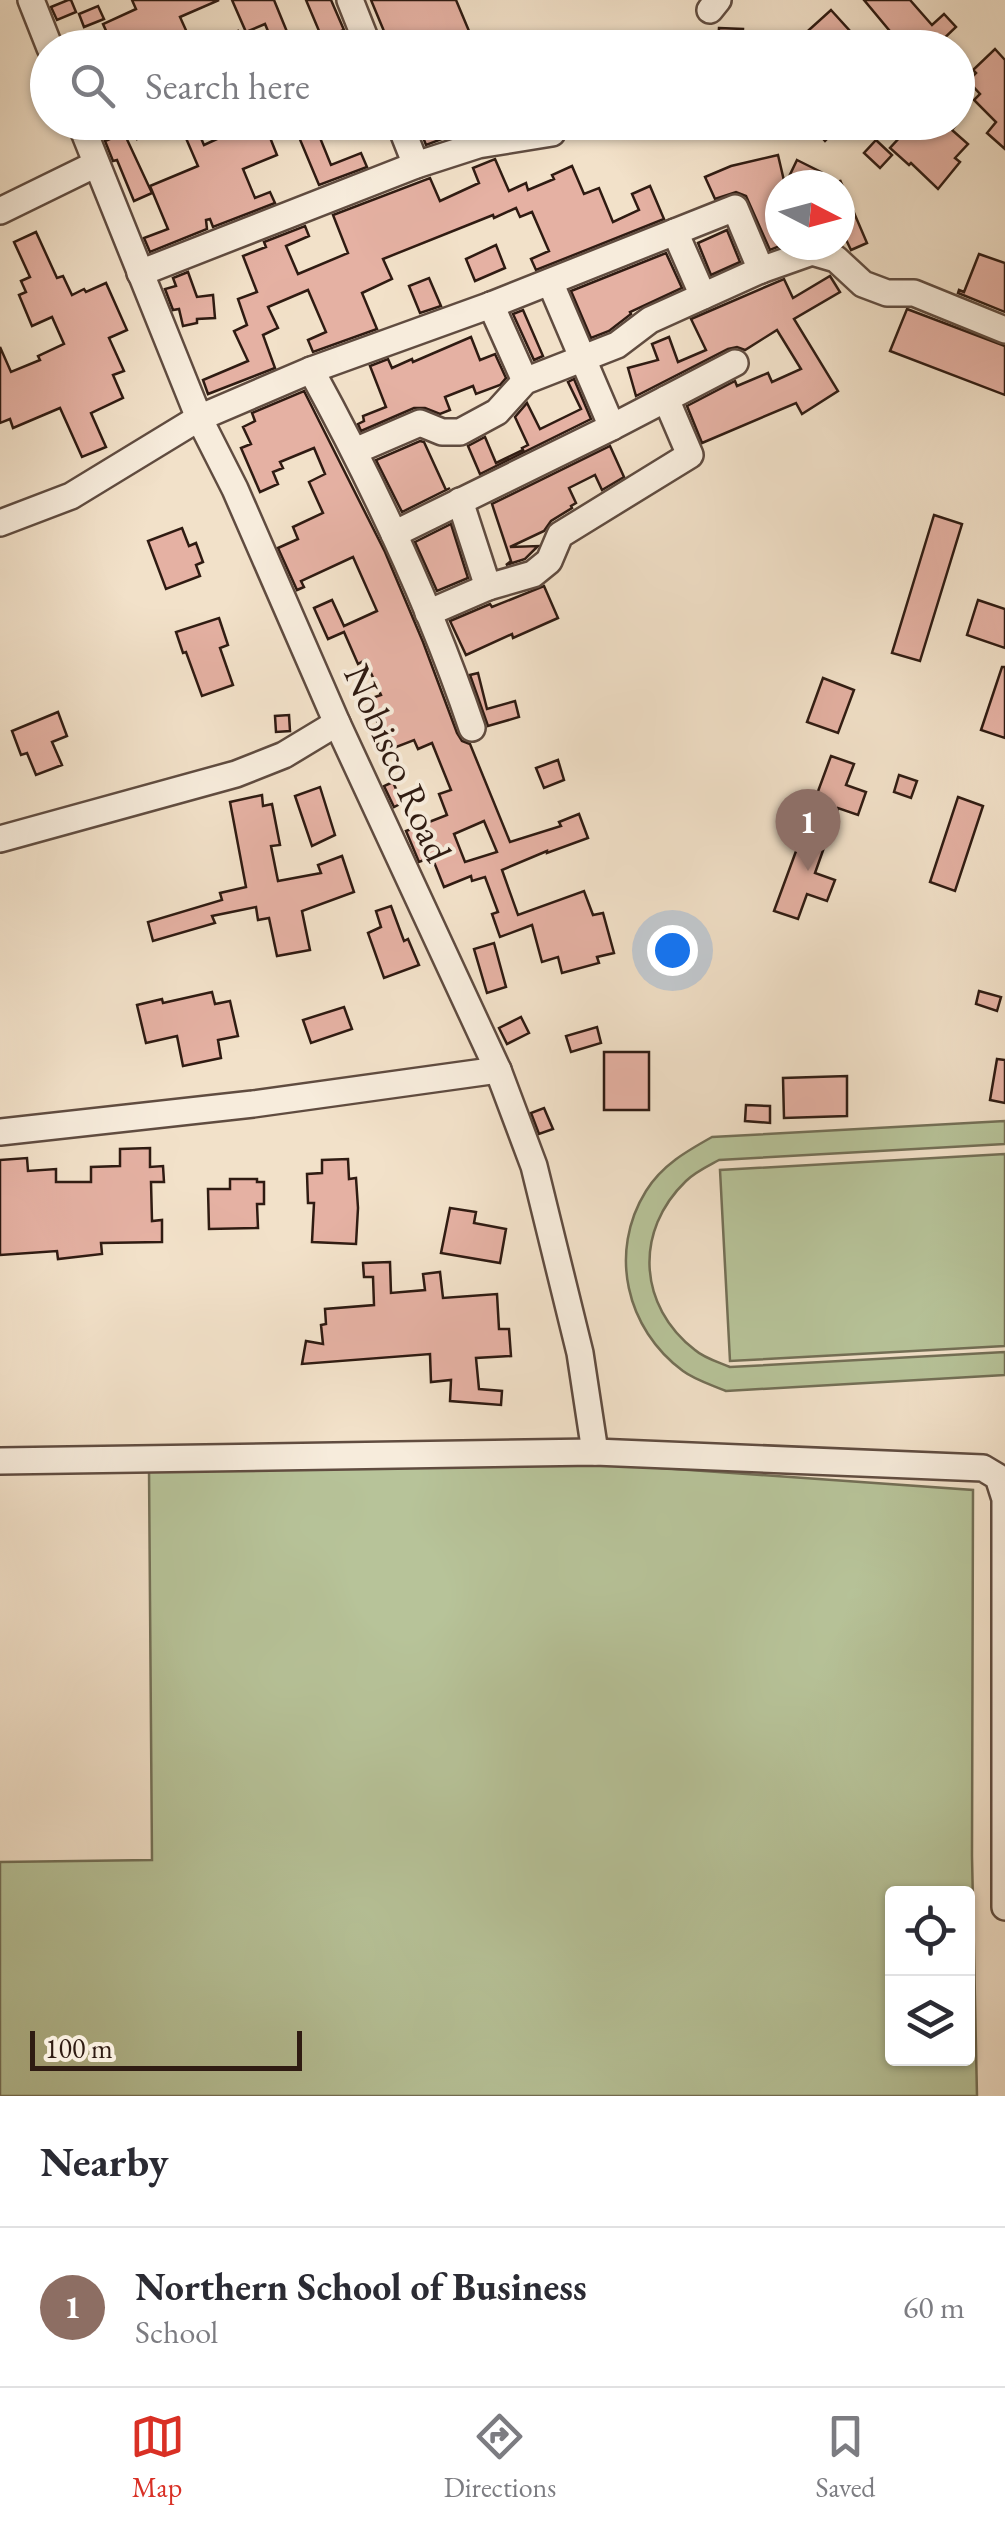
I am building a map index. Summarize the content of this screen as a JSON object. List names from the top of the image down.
{
  "streets": {
    "street": ["Nobisco Road"]
  },
  "scale_bar": "100 m",
  "north": "right",
  "page": {
    "search": "Search here",
    "pins": "1",
    "scale": "100 m",
    "heading": "Nearby",
    "list": [
      {
        "mark": "1",
        "name": "Northern School of Business",
        "note": "School",
        "value": "60 m"
      }
    ],
    "nav": ["Map", "Directions", "Saved"]
  }
}
